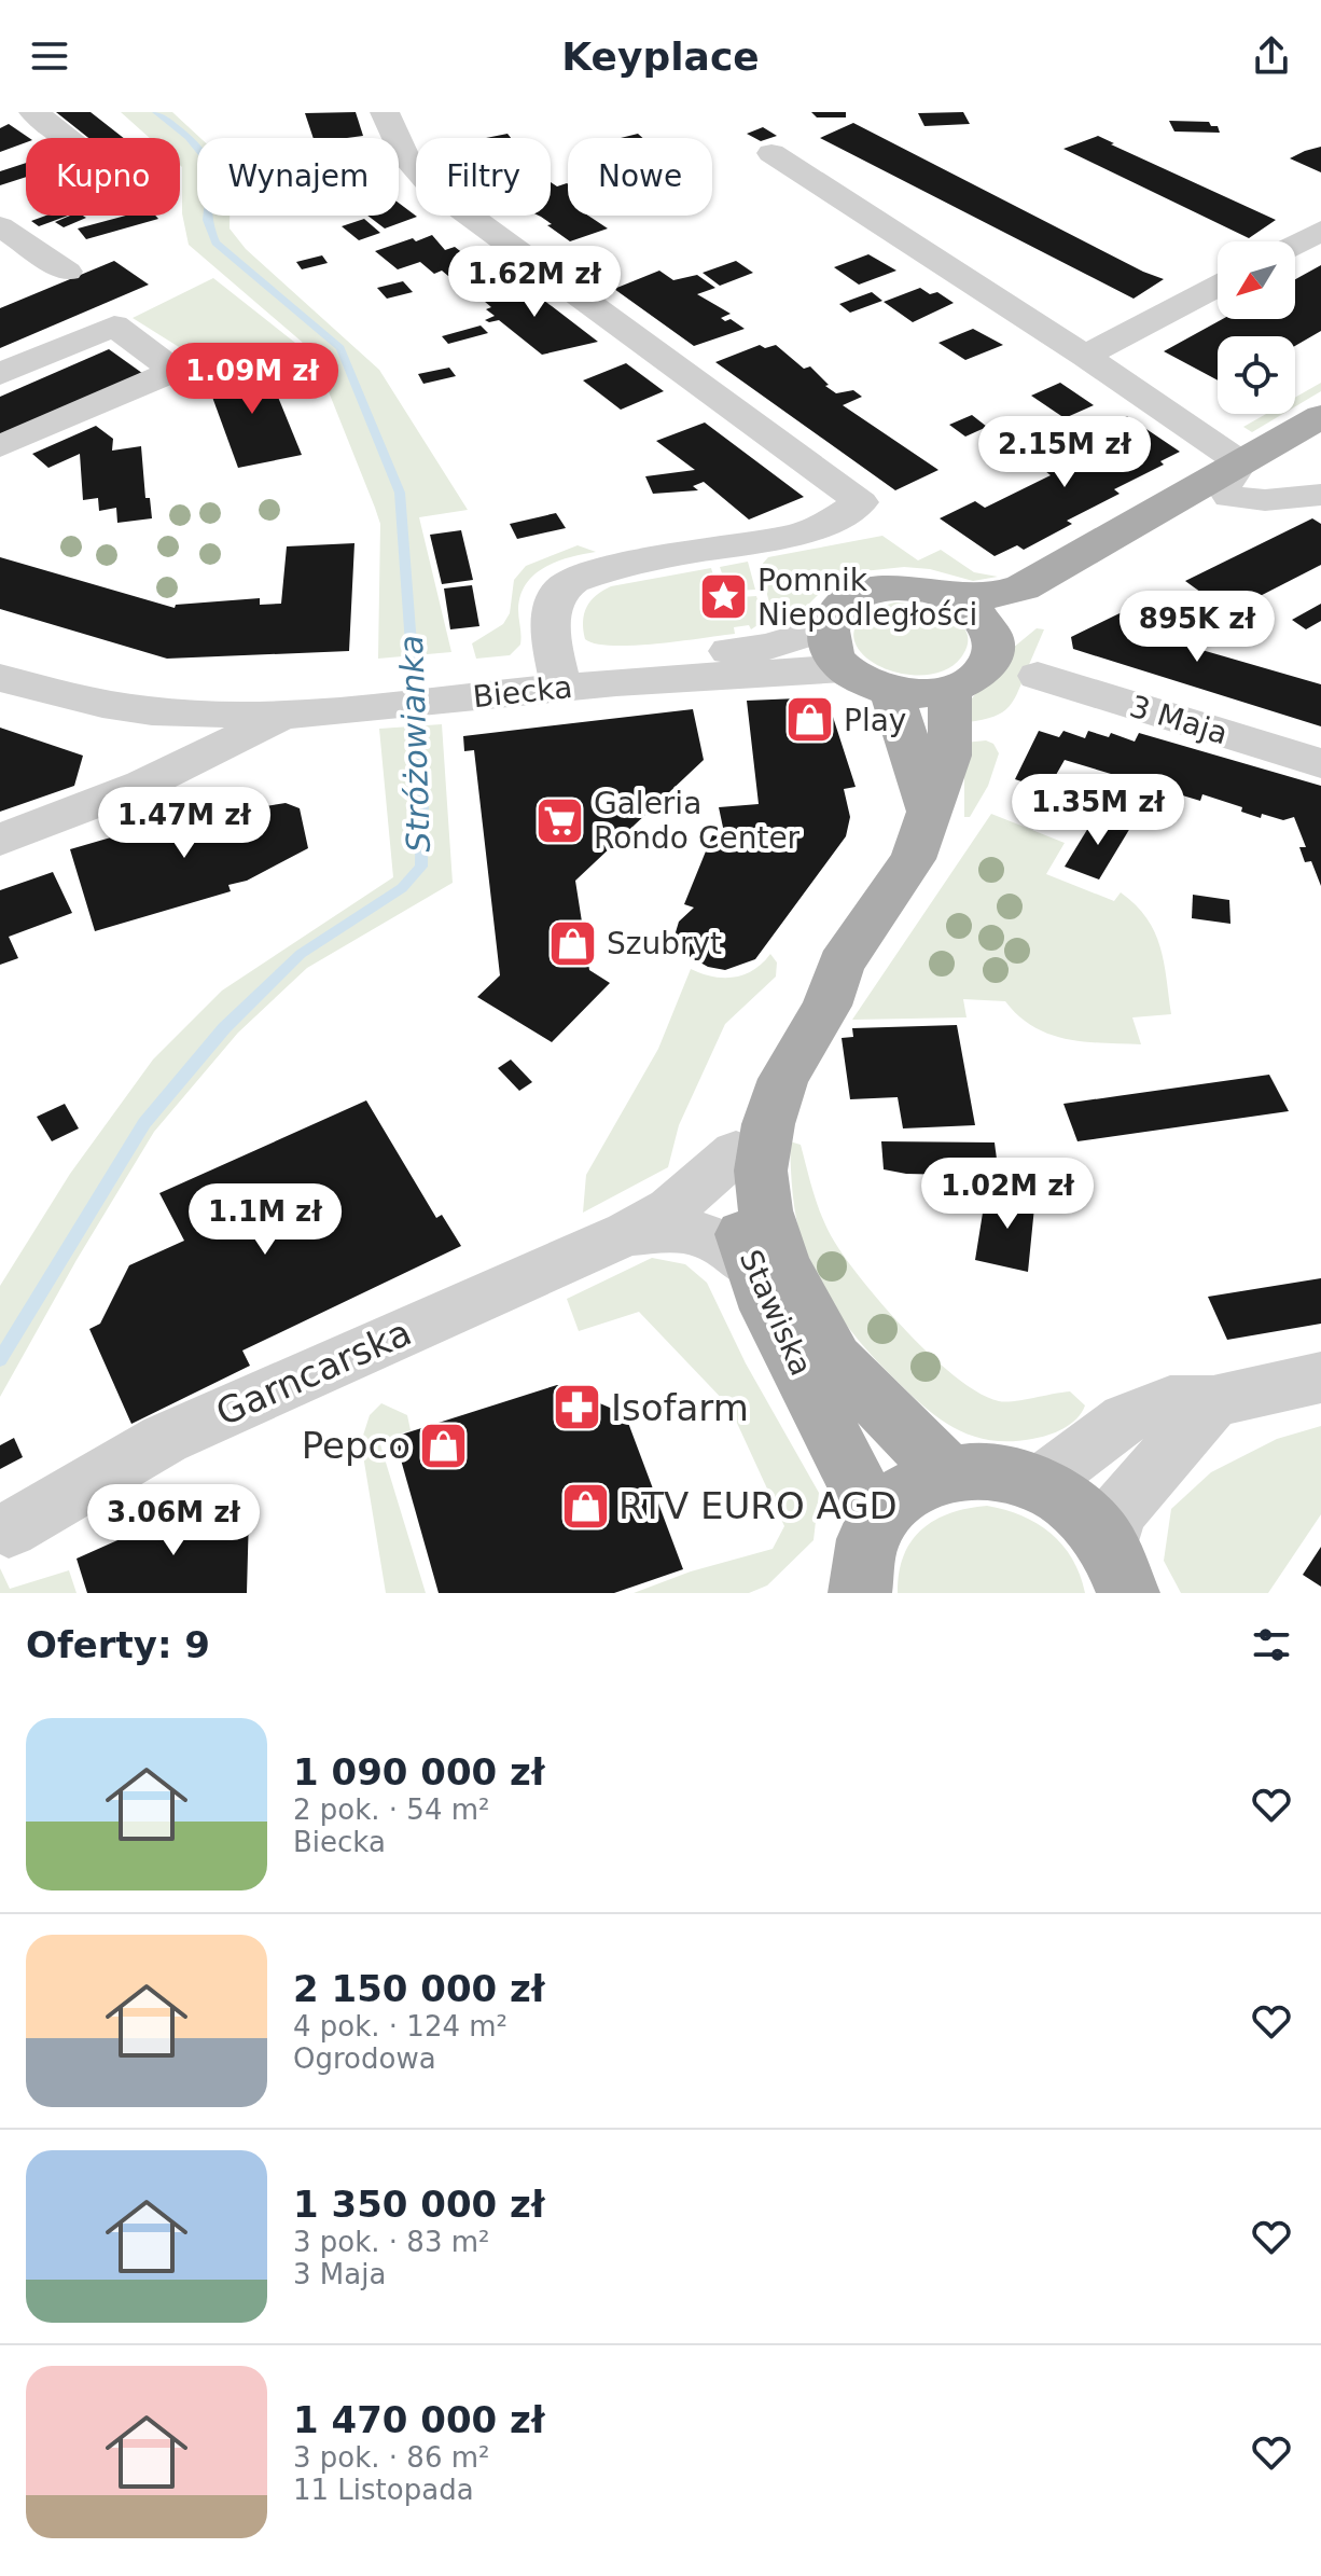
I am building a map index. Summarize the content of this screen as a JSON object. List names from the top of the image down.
{
  "streets": {
    "main road": ["Stawiska"],
    "street": ["Biecka", "3 Maja", "Garncarska"]
  },
  "crossings": [
    ["Biecka", "Stawiska"]
  ],
  "water": ["Stróżowianka"],
  "places": {
    "place": ["Pomnik Niepodległości"],
    "shop": [
      "Play",
      "Szubryt",
      "Pepco",
      "RTV EURO AGD"
    ],
    "supermarket": ["Galeria Rondo Center"],
    "pharmacy": ["Isofarm"]
  },
  "north": "bottom left",
  "page": {
    "header": "Keyplace",
    "chip": [
      "Kupno",
      "Wynajem",
      "Filtry",
      "Nowe"
    ],
    "price": [
      "1.62M zł",
      "1.09M zł",
      "2.15M zł",
      "895K zł",
      "1.35M zł",
      "1.47M zł",
      "1.02M zł",
      "1.1M zł",
      "3.06M zł"
    ],
    "heading": "Oferty: 9",
    "list": [
      {
        "name": "1 090 000 zł",
        "note": "2 pok. · 54 m² · Biecka"
      },
      {
        "name": "2 150 000 zł",
        "note": "4 pok. · 124 m² · Ogrodowa"
      },
      {
        "name": "1 350 000 zł",
        "note": "3 pok. · 83 m² · 3 Maja"
      },
      {
        "name": "1 470 000 zł",
        "note": "3 pok. · 86 m² · 11 Listopada"
      }
    ]
  }
}
